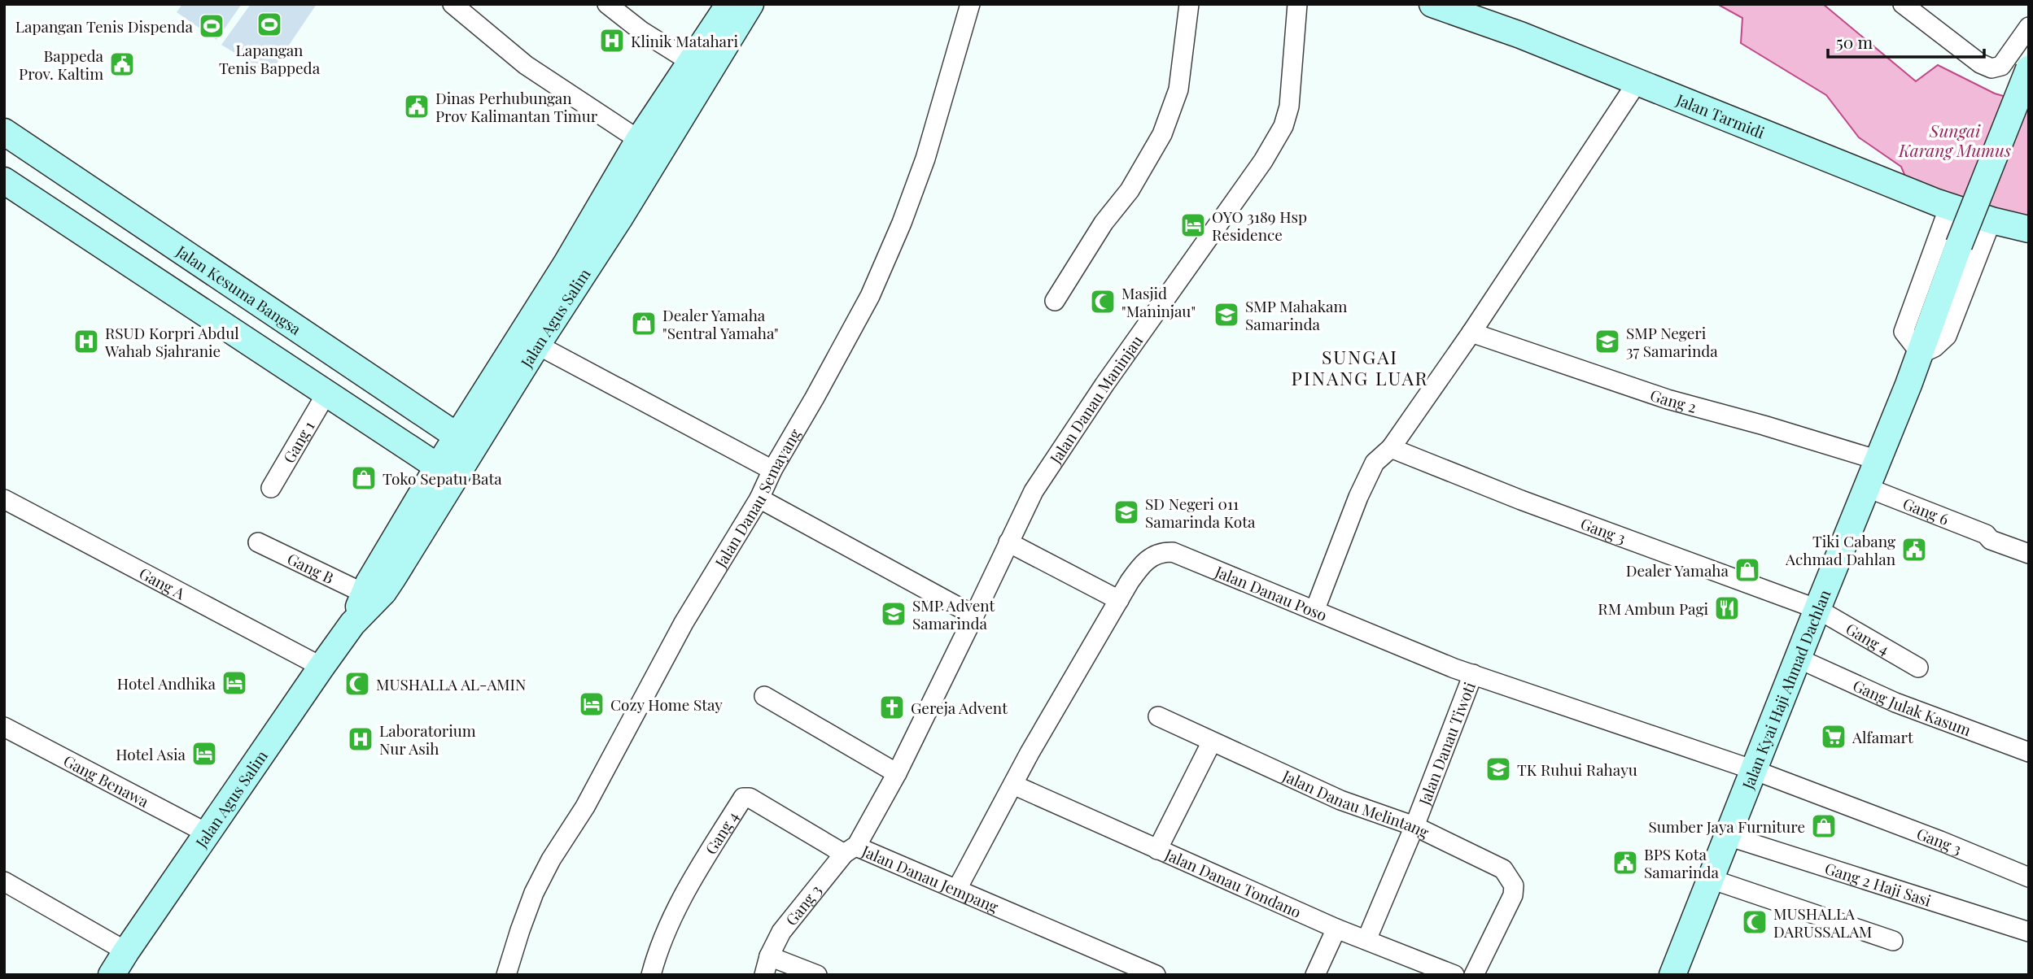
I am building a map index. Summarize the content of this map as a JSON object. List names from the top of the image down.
{
  "streets": {
    "street": [
      "Jalan Tarmidi",
      "Jalan Kesuma Bangsa",
      "Jalan Agus Salim",
      "Jalan Danau Maninjau",
      "Gang 2",
      "Gang 1",
      "Jalan Danau Semayang",
      "Gang 6",
      "Gang 3",
      "Gang B",
      "Gang A",
      "Jalan Danau Poso",
      "Gang 4",
      "Jalan Kyai Haji Ahmad Dachlan",
      "Gang Julak Kasum",
      "Jalan Danau Tiwoti",
      "Gang Benawa",
      "Jalan Danau Melintang",
      "Jalan Danau Jempang",
      "Jalan Danau Tondano",
      "Gang 2 Haji Sasi"
    ]
  },
  "crossings": [
    ["Jalan Kesuma Bangsa", "Jalan Agus Salim"],
    ["Jalan Agus Salim", "Gang B"],
    ["Jalan Agus Salim", "Gang A"],
    ["Jalan Agus Salim", "Gang Benawa"],
    ["Jalan Danau Maninjau", "Jalan Danau Jempang"],
    ["Gang 2", "Jalan Kyai Haji Ahmad Dachlan"],
    ["Gang 6", "Jalan Kyai Haji Ahmad Dachlan"],
    ["Gang 3", "Jalan Danau Poso"],
    ["Gang 3", "Gang 4"],
    ["Gang 3", "Jalan Kyai Haji Ahmad Dachlan"],
    ["Gang 3", "Jalan Danau Jempang"],
    ["Jalan Danau Poso", "Jalan Kyai Haji Ahmad Dachlan"],
    ["Jalan Danau Poso", "Jalan Danau Tiwoti"],
    ["Jalan Danau Poso", "Jalan Danau Jempang"],
    ["Jalan Danau Poso", "Jalan Danau Tondano"],
    ["Gang 4", "Jalan Kyai Haji Ahmad Dachlan"],
    ["Gang 4", "Jalan Danau Jempang"],
    ["Jalan Kyai Haji Ahmad Dachlan", "Gang Julak Kasum"],
    ["Jalan Kyai Haji Ahmad Dachlan", "Gang 2 Haji Sasi"],
    ["Jalan Danau Tiwoti", "Jalan Danau Melintang"],
    ["Jalan Danau Tiwoti", "Jalan Danau Tondano"]
  ],
  "districts": ["SUNGAI PINANG LUAR"],
  "water": ["Sungai Karang Mumus"],
  "places": {
    "sports": ["Lapangan Tenis Bappeda", "Lapangan Tenis Dispenda"],
    "hospital": ["Klinik Matahari", "RSUD Korpri Abdul Wahab Sjahranie", "Laboratorium Nur Asih"],
    "public building": [
      "Bappeda Prov. Kaltim",
      "Dinas Perhubungan Prov Kalimantan Timur",
      "Tiki Cabang Achmad Dahlan",
      "BPS Kota Samarinda"
    ],
    "hotel": [
      "OYO 3189 Hsp Residence",
      "Hotel Andhika",
      "Cozy Home Stay",
      "Hotel Asia"
    ],
    "mosque": ["Masjid \"Maninjau\"", "MUSHALLA AL-AMIN", "MUSHALLA DARUSSALAM"],
    "school or university": [
      "SMP Mahakam Samarinda",
      "SMP Negeri 37 Samarinda",
      "SD Negeri 011 Samarinda Kota",
      "SMP Advent Samarinda",
      "TK Ruhui Rahayu"
    ],
    "shop": [
      "Dealer Yamaha \"Sentral Yamaha\"",
      "Toko Sepatu Bata",
      "Dealer Yamaha",
      "Sumber Jaya Furniture"
    ],
    "restaurant": ["RM Ambun Pagi"],
    "church": ["Gereja Advent"],
    "supermarket": ["Alfamart"]
  },
  "scale_bar": "50 m"
}
